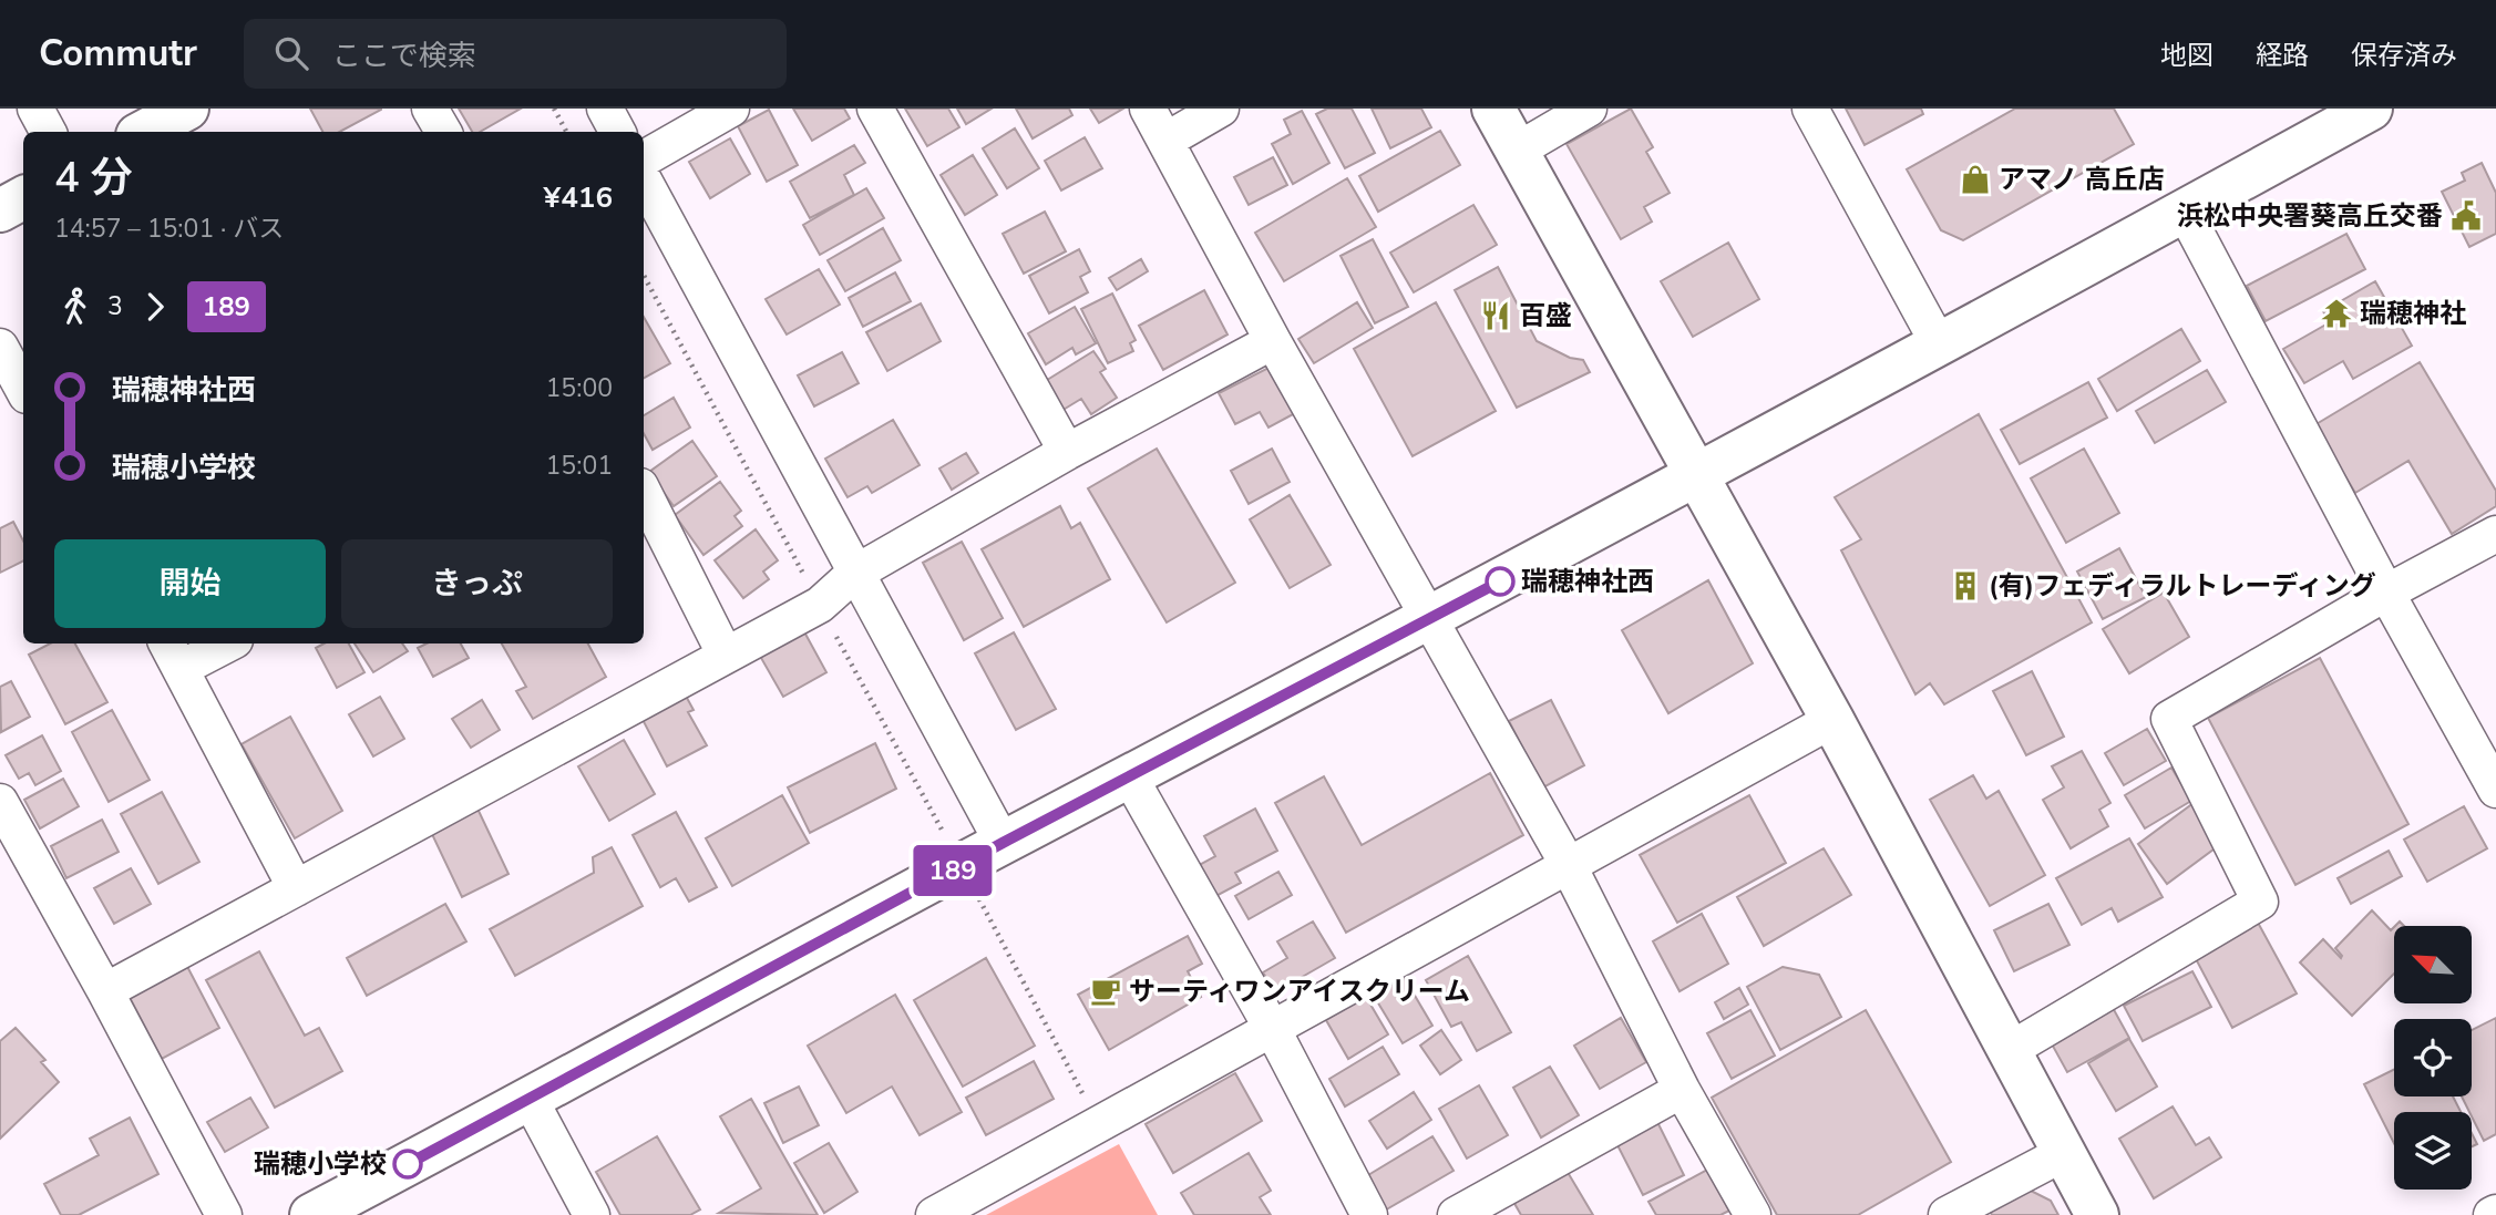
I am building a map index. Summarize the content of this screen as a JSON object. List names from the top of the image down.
{
  "places": {
    "shop": ["アマノ 高丘店"],
    "public building": ["浜松中央署葵高丘交番"],
    "temple": ["瑞穂神社"],
    "restaurant": ["百盛"],
    "other": ["瑞穂神社西", "瑞穂小学校"],
    "building": ["(有)フェディラルトレーディング"],
    "cafe": ["サーティワンアイスクリーム"]
  },
  "lines": ["bus line 189"],
  "north": "top left",
  "page": {
    "header": "Commutr",
    "search": "ここで検索",
    "nav": ["地図", "経路", "保存済み"],
    "on_map": "189",
    "heading": ["4 分", "14:57 – 15:01 · バス", "¥416"],
    "legs": ["3", "189"],
    "list": [
      {
        "name": "瑞穂神社西",
        "value": "15:00"
      },
      {
        "name": "瑞穂小学校",
        "value": "15:01"
      }
    ],
    "buttons": ["開始", "きっぷ"]
  }
}
